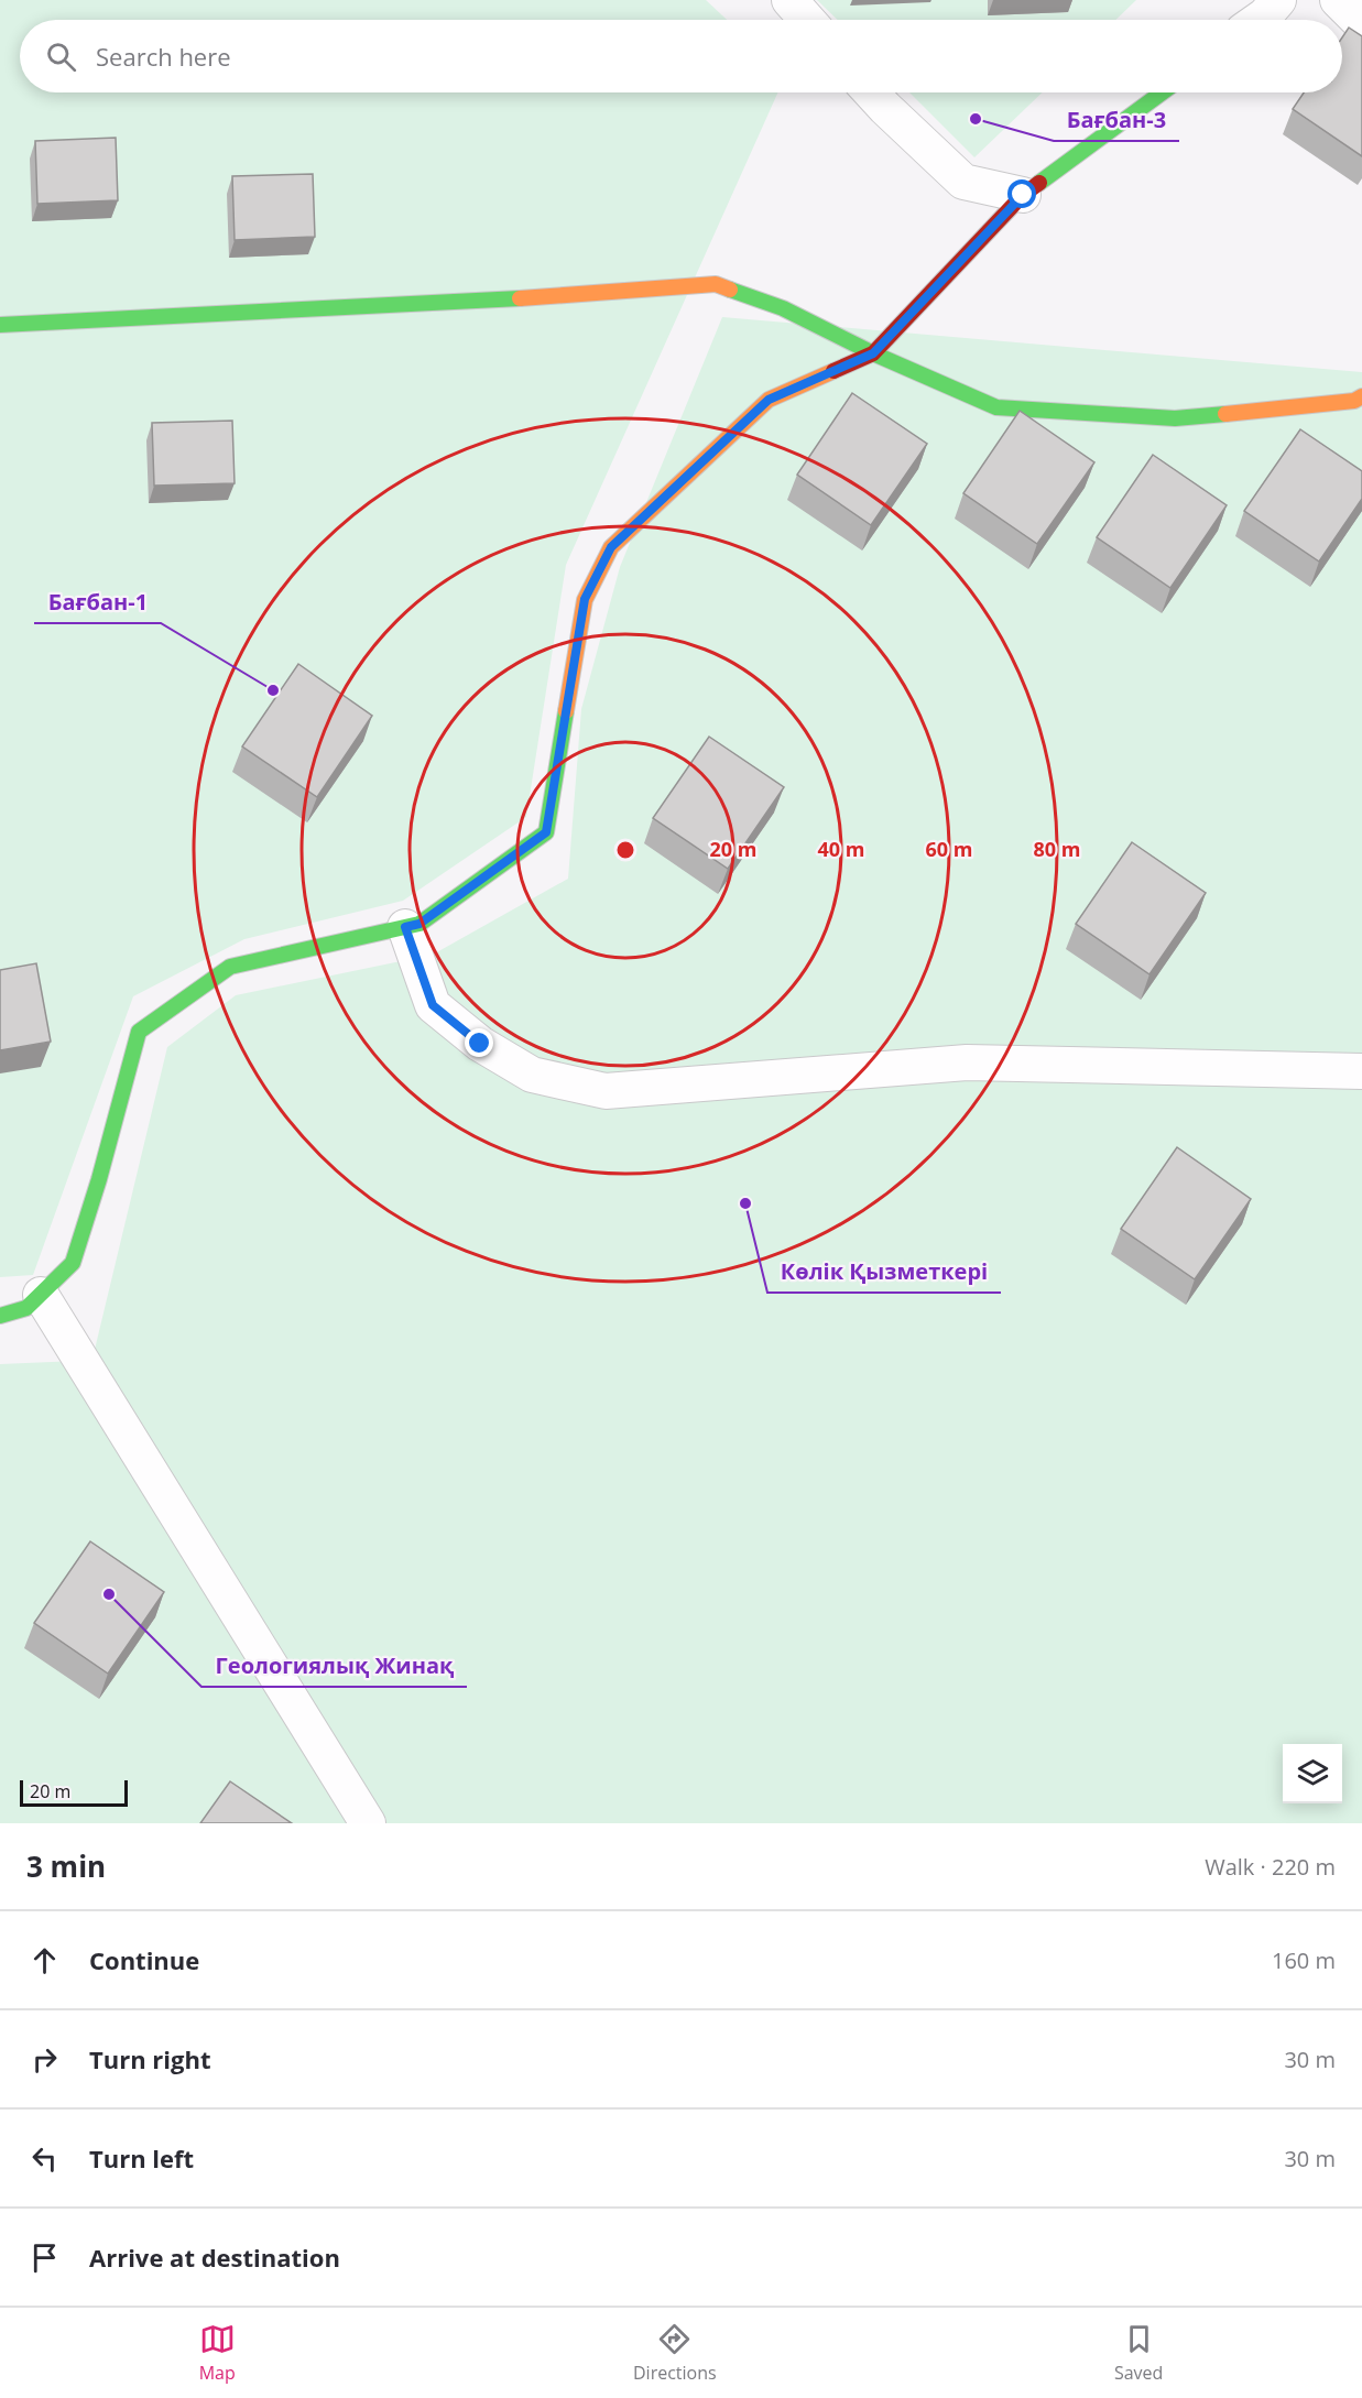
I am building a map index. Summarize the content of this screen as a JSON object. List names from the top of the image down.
{
  "places": [
    "Бағбан-3",
    "Бағбан-1",
    "Көлік Қызметкері",
    "Геологиялық Жинақ"
  ],
  "scale_bar": "20 m",
  "page": {
    "search": "Search here",
    "scale": "20 m",
    "heading": ["3 min", "Walk · 220 m"],
    "list": [
      ["Continue", "160 m"],
      ["Turn right", "30 m"],
      ["Turn left", "30 m"],
      "Arrive at destination"
    ],
    "nav": ["Map", "Directions", "Saved"]
  },
  "rings": [
    "20 m",
    "40 m",
    "60 m",
    "80 m"
  ]
}
